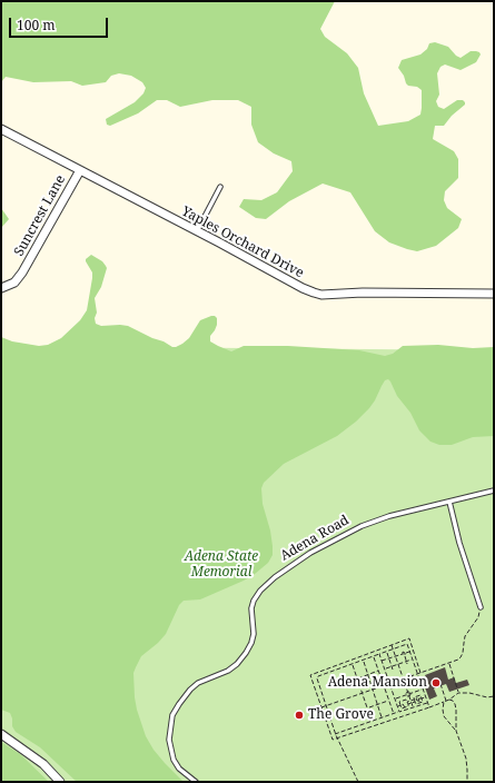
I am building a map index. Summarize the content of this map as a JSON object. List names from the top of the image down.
{
  "streets": {
    "street": ["Suncrest Lane", "Yaples Orchard Drive"],
    "lane": ["Adena Road"]
  },
  "crossings": [
    ["Suncrest Lane", "Yaples Orchard Drive"]
  ],
  "parks": ["Adena State Memorial"],
  "places": ["Adena Mansion", "The Grove"],
  "scale_bar": "100 m"
}
